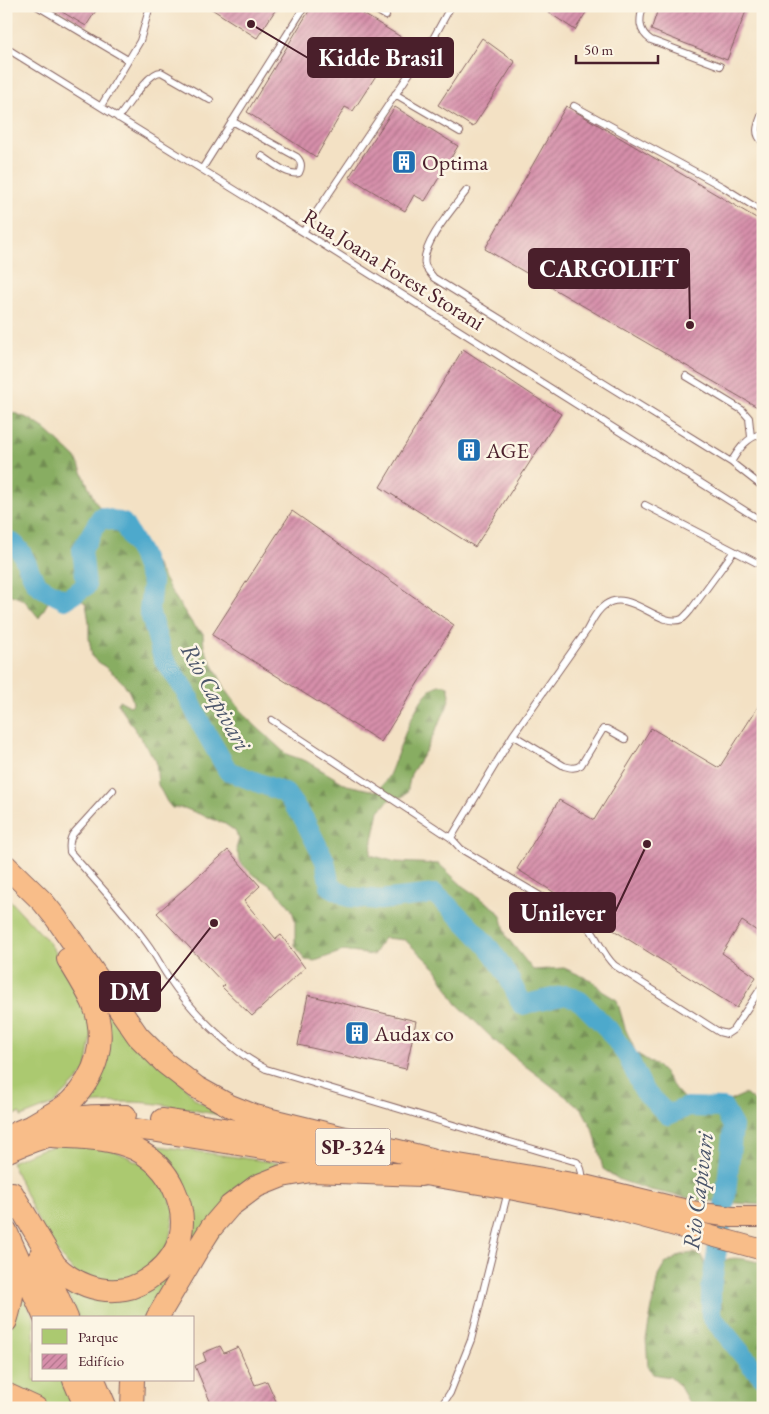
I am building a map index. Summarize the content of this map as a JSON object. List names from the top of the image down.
{
  "streets": {
    "highway": ["SP-324"],
    "lane": ["Rua Joana Forest Storani"]
  },
  "water": ["Rio Capivari"],
  "places": {
    "other": [
      "Kidde Brasil",
      "CARGOLIFT",
      "Unilever",
      "DM"
    ],
    "building": ["Optima", "AGE", "Audax co"]
  },
  "legend": ["Parque", "Edifício"],
  "scale_bar": "50 m"
}
